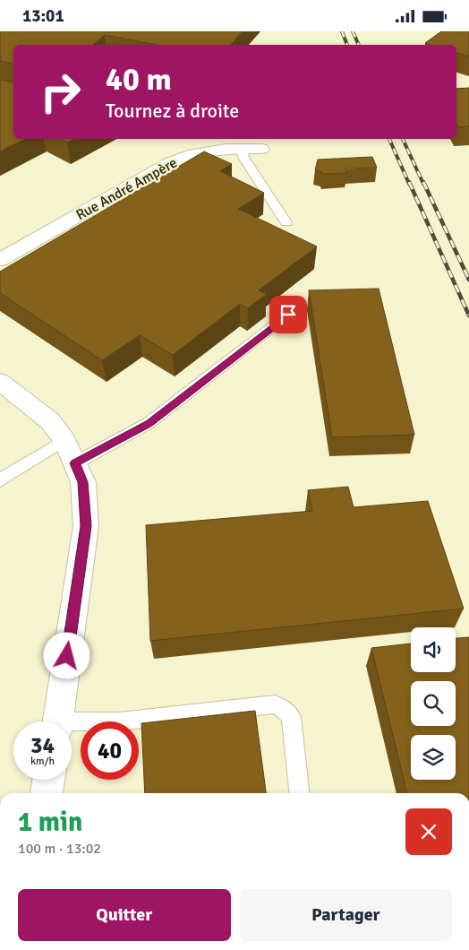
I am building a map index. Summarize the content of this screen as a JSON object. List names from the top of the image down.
{
  "streets": {
    "street": ["Rue André Ampère"]
  },
  "page": {
    "status": "13:01",
    "turn": ["40 m", "Tournez à droite"],
    "speed": "34 km/h",
    "limit": "40",
    "heading": ["1 min", "100 m · 13:02"],
    "buttons": ["Quitter", "Partager"]
  }
}
